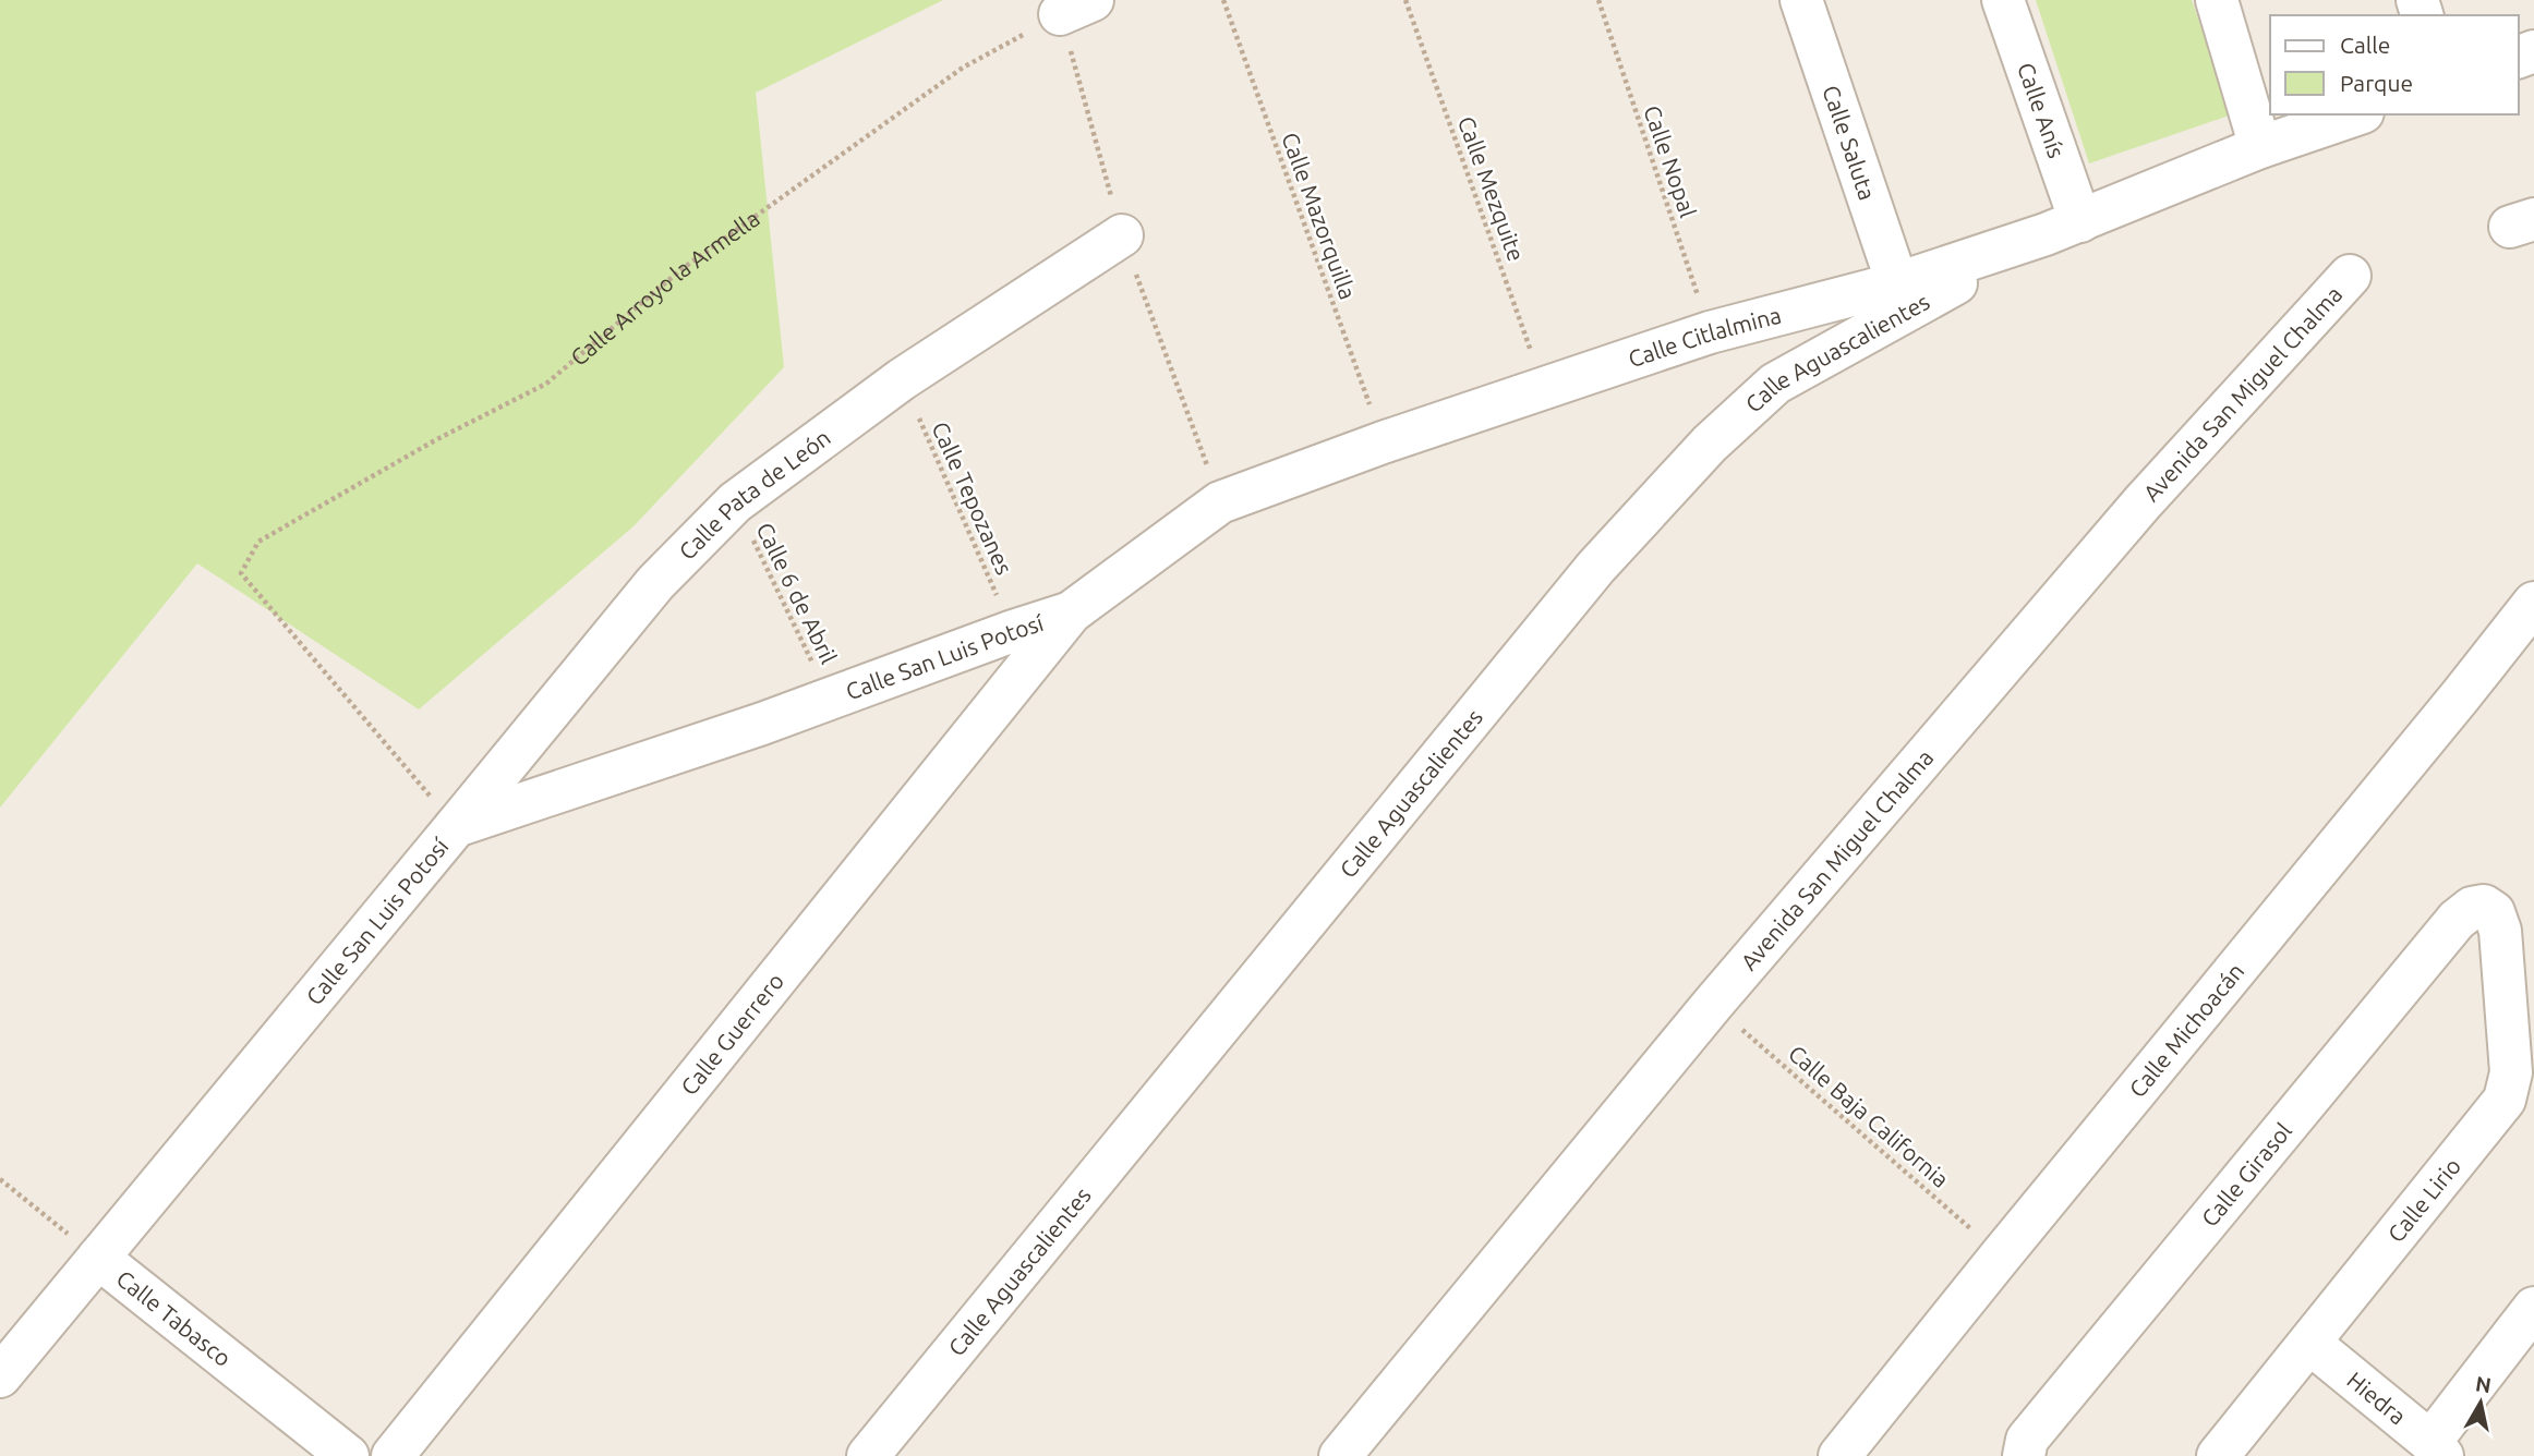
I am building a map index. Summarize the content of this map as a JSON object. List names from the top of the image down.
{
  "streets": {
    "street": [
      "Calle Anís",
      "Calle Saluta",
      "Calle Citlalmina",
      "Calle Aguascalientes",
      "Avenida San Miguel Chalma",
      "Calle Pata de León",
      "Calle San Luis Potosí",
      "Calle Michoacán",
      "Calle Guerrero",
      "Calle Girasol",
      "Calle Lirio",
      "Calle Tabasco",
      "Hiedra"
    ],
    "path": [
      "Calle Nopal",
      "Calle Mezquite",
      "Calle Mazorquilla",
      "Calle Arroyo la Armella",
      "Calle Tepozanes",
      "Calle 6 de Abril",
      "Calle Baja California"
    ]
  },
  "crossings": [
    ["Calle Anís", "Calle Citlalmina"],
    ["Calle Anís", "Calle Aguascalientes"],
    ["Calle Saluta", "Calle Citlalmina"],
    ["Calle Nopal", "Calle Citlalmina"],
    ["Calle Mezquite", "Calle Citlalmina"],
    ["Calle Mazorquilla", "Calle Citlalmina"],
    ["Calle Arroyo la Armella", "Calle Pata de León"],
    ["Calle Arroyo la Armella", "Calle San Luis Potosí"],
    ["Calle Citlalmina", "Calle Aguascalientes"],
    ["Calle Citlalmina", "Calle San Luis Potosí"],
    ["Calle Citlalmina", "Calle Guerrero"],
    ["Avenida San Miguel Chalma", "Calle Baja California"],
    ["Calle Pata de León", "Calle Tepozanes"],
    ["Calle Pata de León", "Calle 6 de Abril"],
    ["Calle Pata de León", "Calle San Luis Potosí"],
    ["Calle Tepozanes", "Calle San Luis Potosí"],
    ["Calle 6 de Abril", "Calle San Luis Potosí"],
    ["Calle San Luis Potosí", "Calle Guerrero"],
    ["Calle San Luis Potosí", "Calle Tabasco"],
    ["Calle Michoacán", "Calle Baja California"],
    ["Calle Girasol", "Calle Lirio"],
    ["Calle Lirio", "Hiedra"]
  ],
  "legend": ["Calle", "Parque"],
  "north": "top"
}
